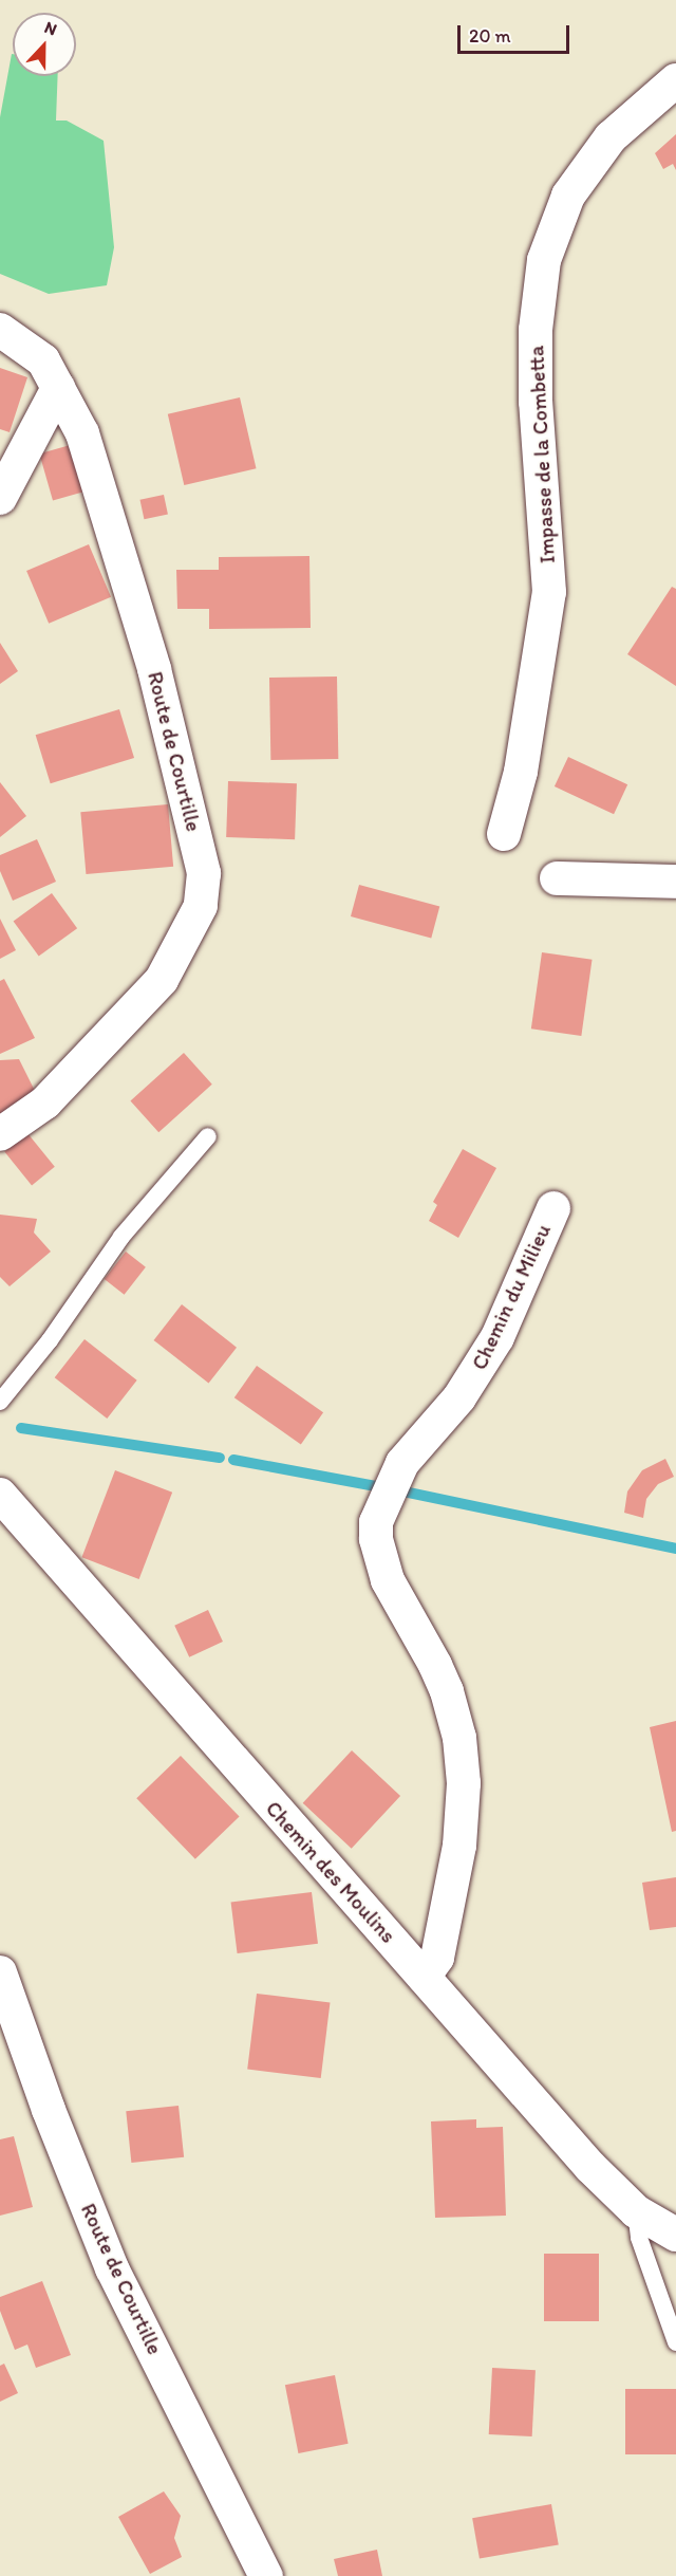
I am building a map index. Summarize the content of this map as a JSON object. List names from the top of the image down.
{
  "streets": {
    "street": [
      "Impasse de la Combetta",
      "Route de Courtille",
      "Chemin du Milieu",
      "Chemin des Moulins"
    ]
  },
  "crossings": [
    ["Chemin du Milieu", "Chemin des Moulins"]
  ],
  "scale_bar": "20 m",
  "north": "top"
}
